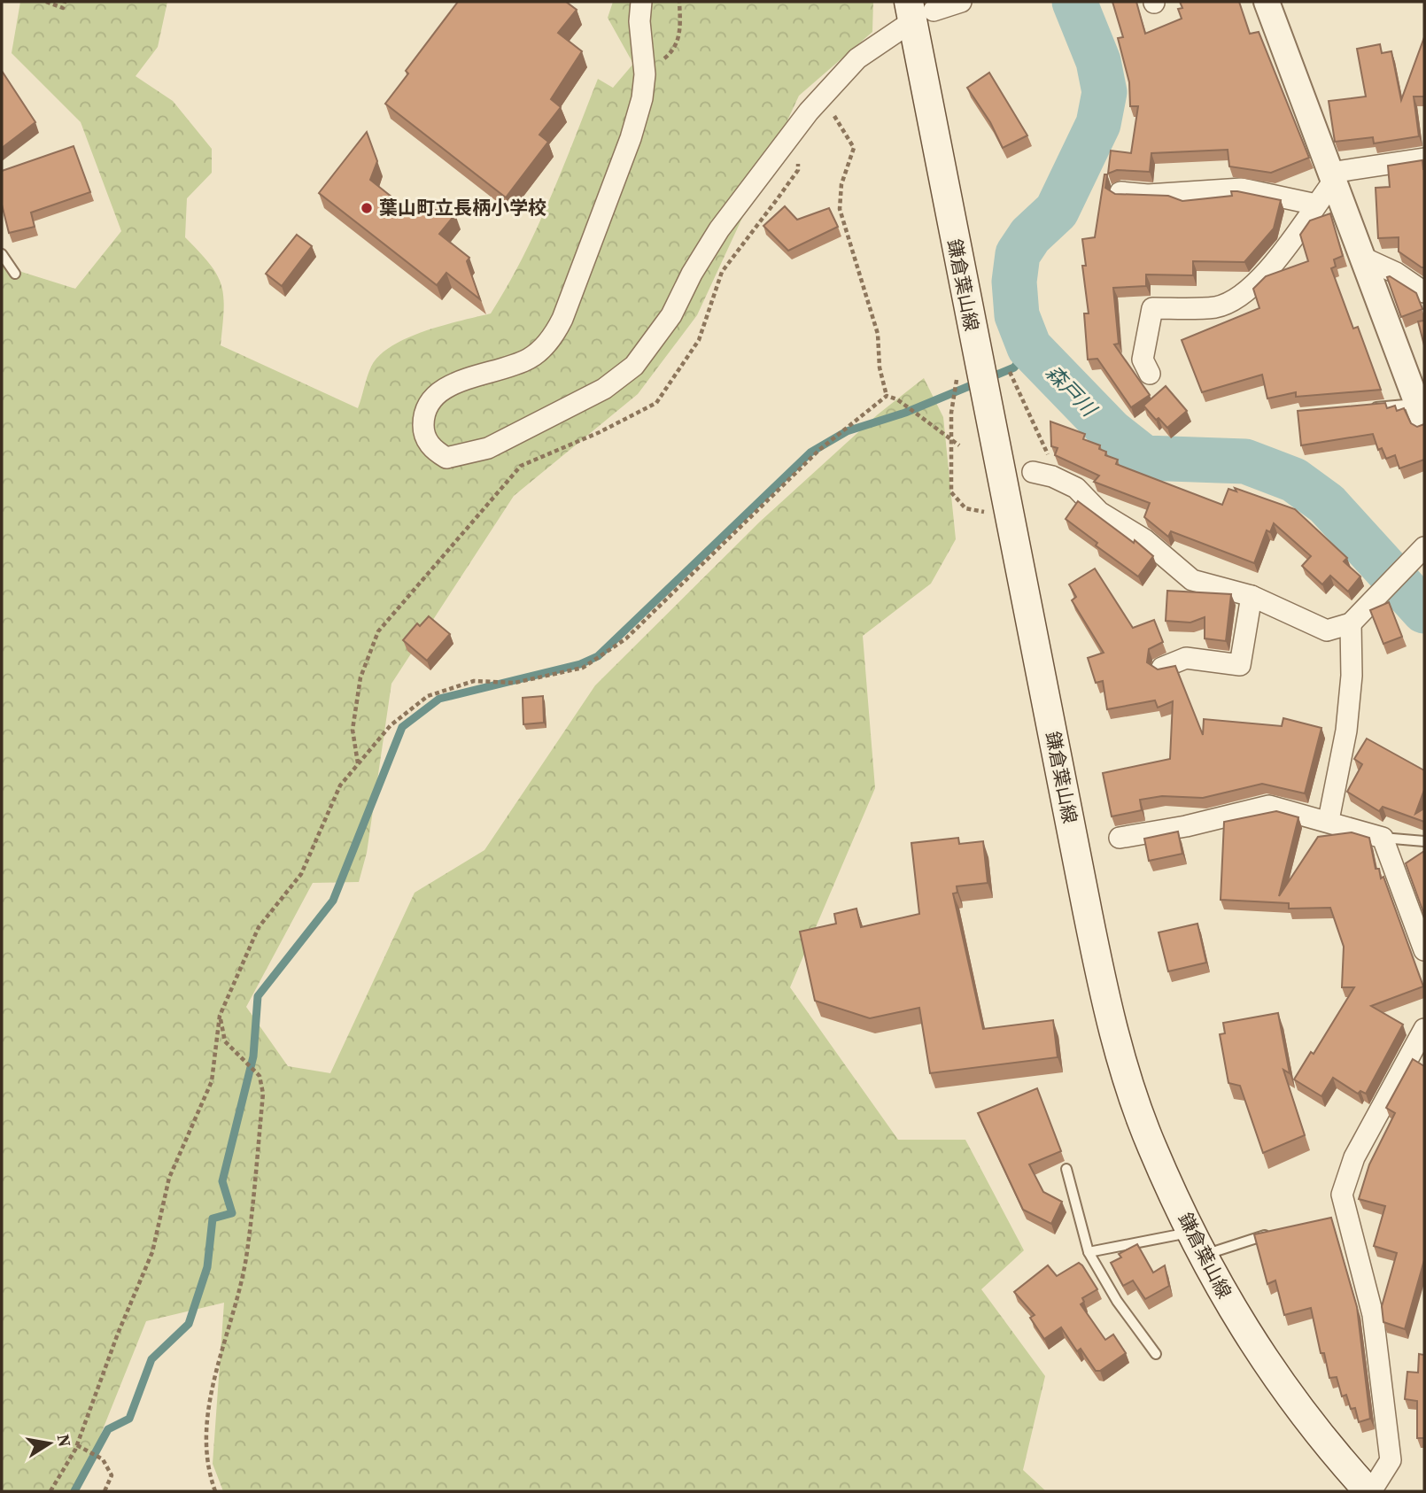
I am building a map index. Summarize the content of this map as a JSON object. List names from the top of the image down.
{
  "streets": {
    "main road": ["鎌倉葉山線"]
  },
  "water": ["森戸川"],
  "places": ["葉山町立長柄小学校"],
  "north": "right"
}
